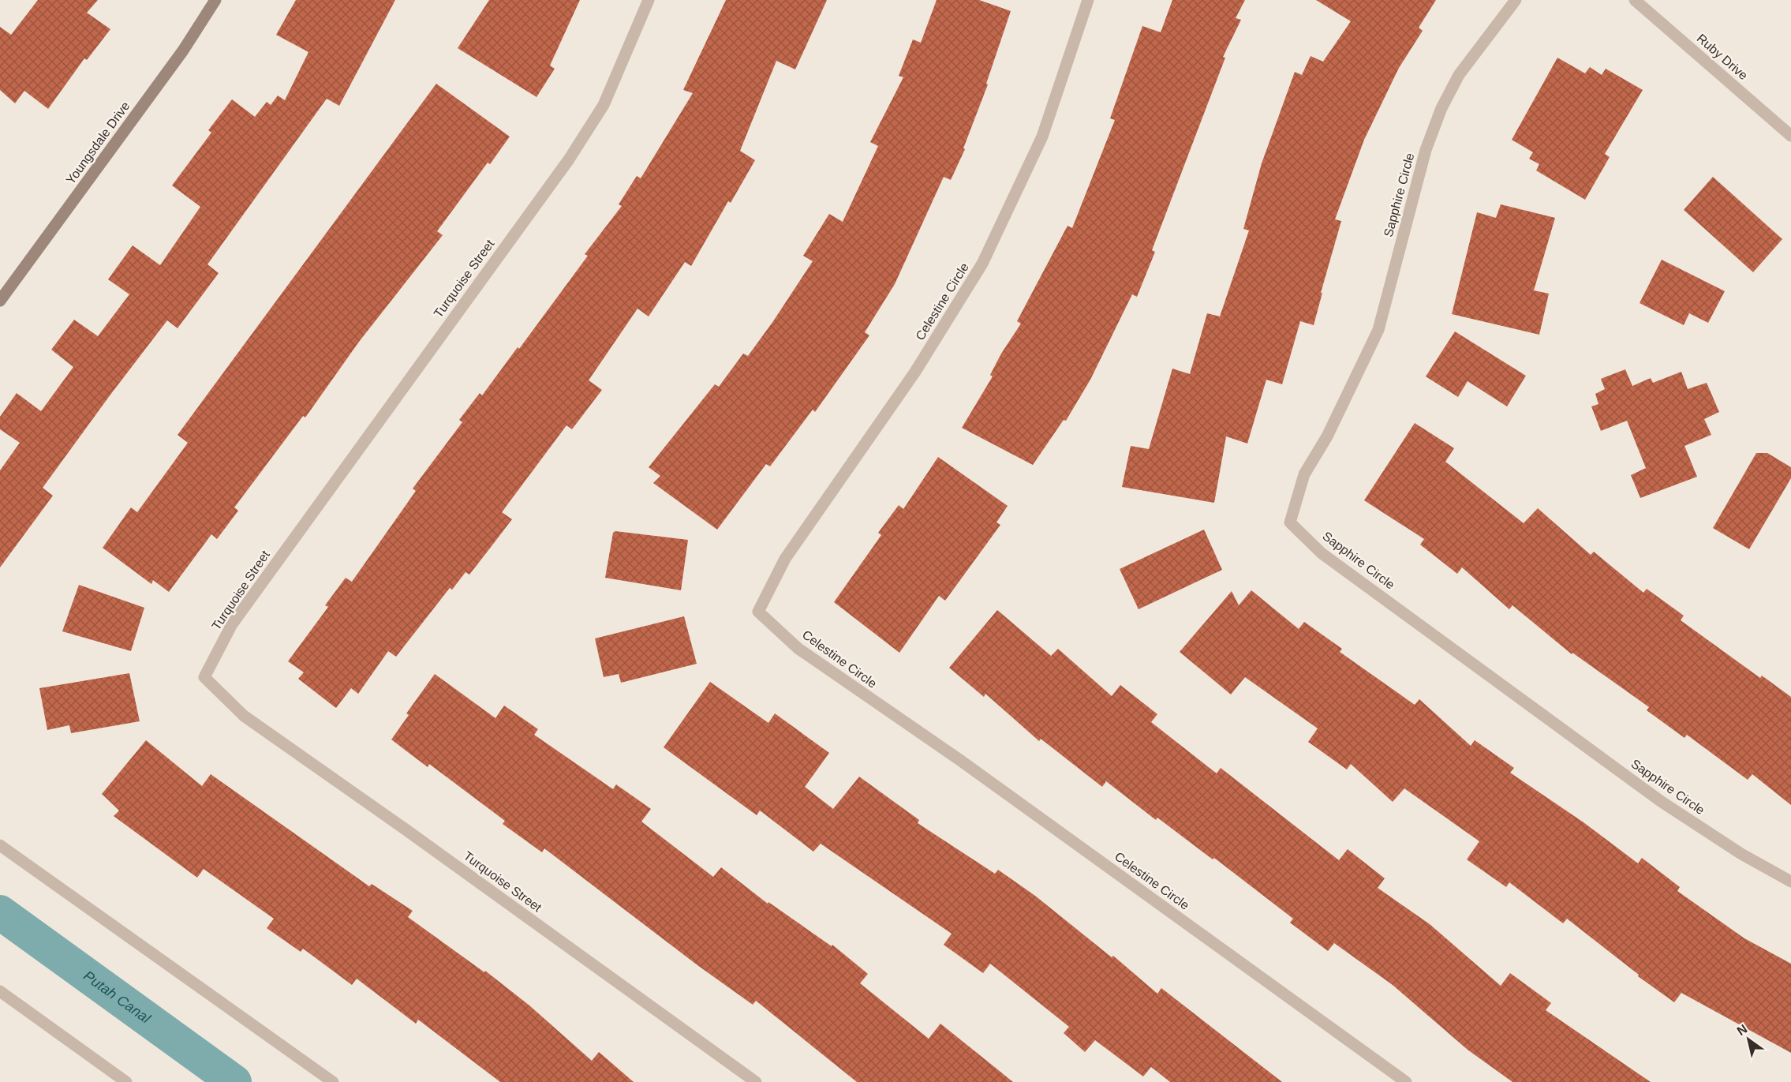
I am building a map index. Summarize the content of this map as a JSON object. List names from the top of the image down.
{
  "streets": {
    "street": [
      "Ruby Drive",
      "Youngsdale Drive",
      "Sapphire Circle",
      "Turquoise Street",
      "Celestine Circle"
    ]
  },
  "water": ["Putah Canal"],
  "north": "top left"
}
